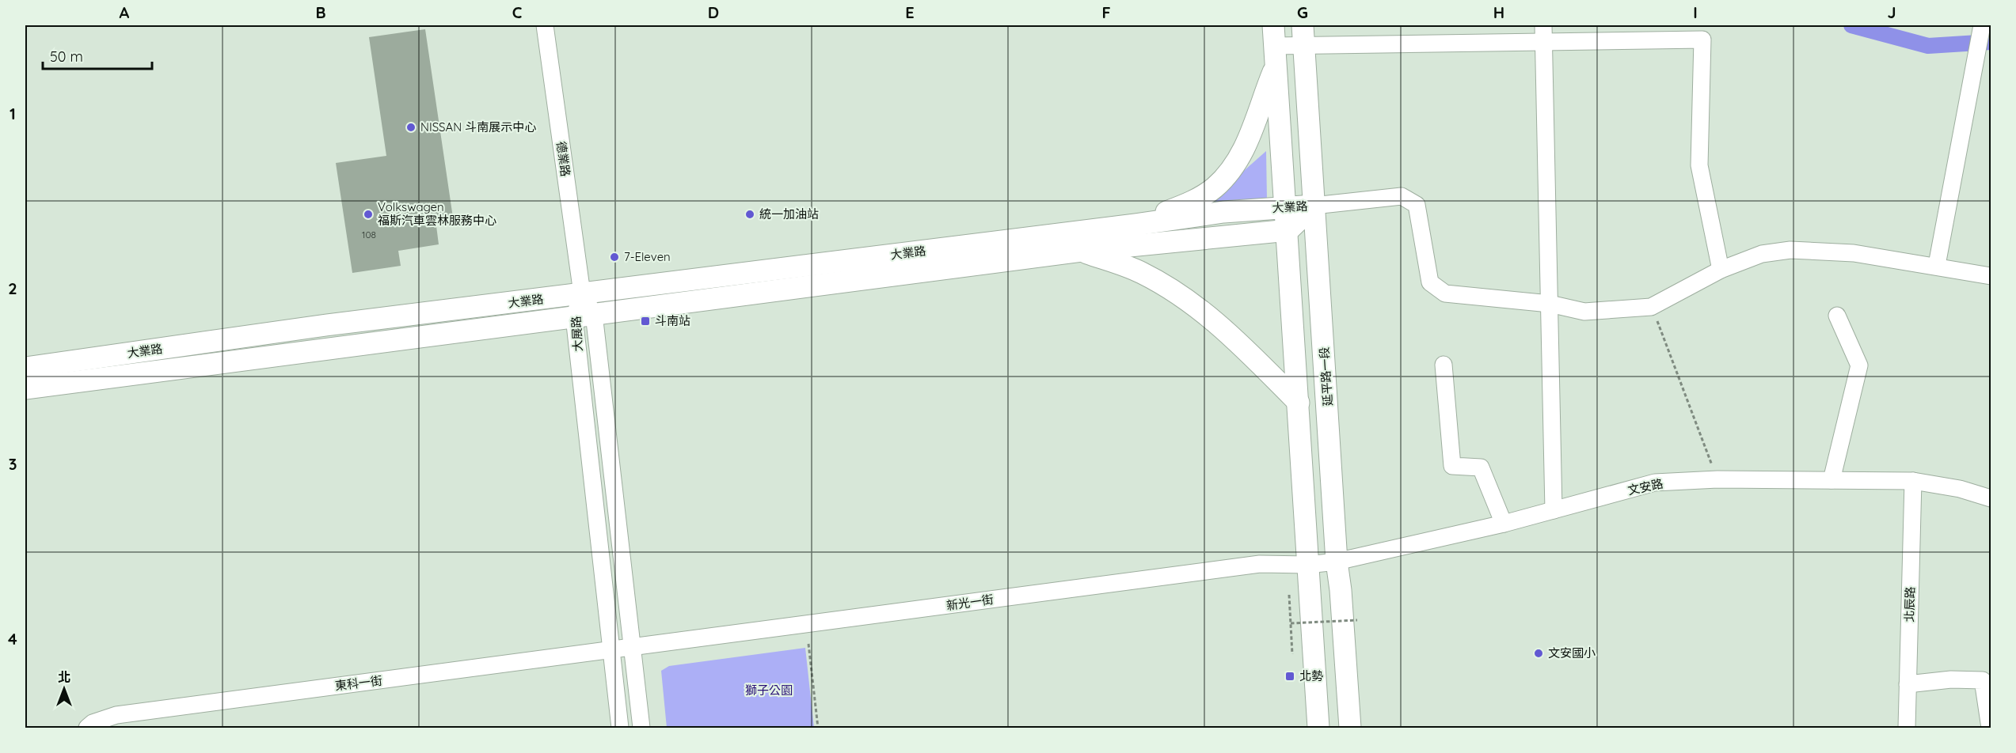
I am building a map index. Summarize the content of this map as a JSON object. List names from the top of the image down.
{
  "streets": {
    "main road": ["大業路", "延平路一段"],
    "street": [
      "德業路",
      "大展路",
      "文安路",
      "新光一街",
      "北辰路",
      "東科一街"
    ]
  },
  "crossings": [
    ["德業路", "大業路"],
    ["德業路", "大展路"],
    ["大業路", "大展路"],
    ["大業路", "延平路一段"],
    ["大展路", "新光一街"],
    ["大展路", "東科一街"],
    ["延平路一段", "文安路"],
    ["文安路", "新光一街"],
    ["文安路", "北辰路"],
    ["新光一街", "東科一街"]
  ],
  "parks": ["獅子公園"],
  "places": {
    "other": [
      "NISSAN 斗南展示中心",
      "Volkswagen 福斯汽車雲林服務中心",
      "統一加油站",
      "7-Eleven",
      "文安國小"
    ],
    "transit": ["斗南站", "北勢"]
  },
  "house_numbers": ["108"],
  "scale_bar": "50 m",
  "north": "top",
  "grid": {
    "columns": [
      "A",
      "B",
      "C",
      "D",
      "E",
      "F",
      "G",
      "H",
      "I",
      "J"
    ],
    "rows": [
      "1",
      "2",
      "3",
      "4"
    ]
  }
}
